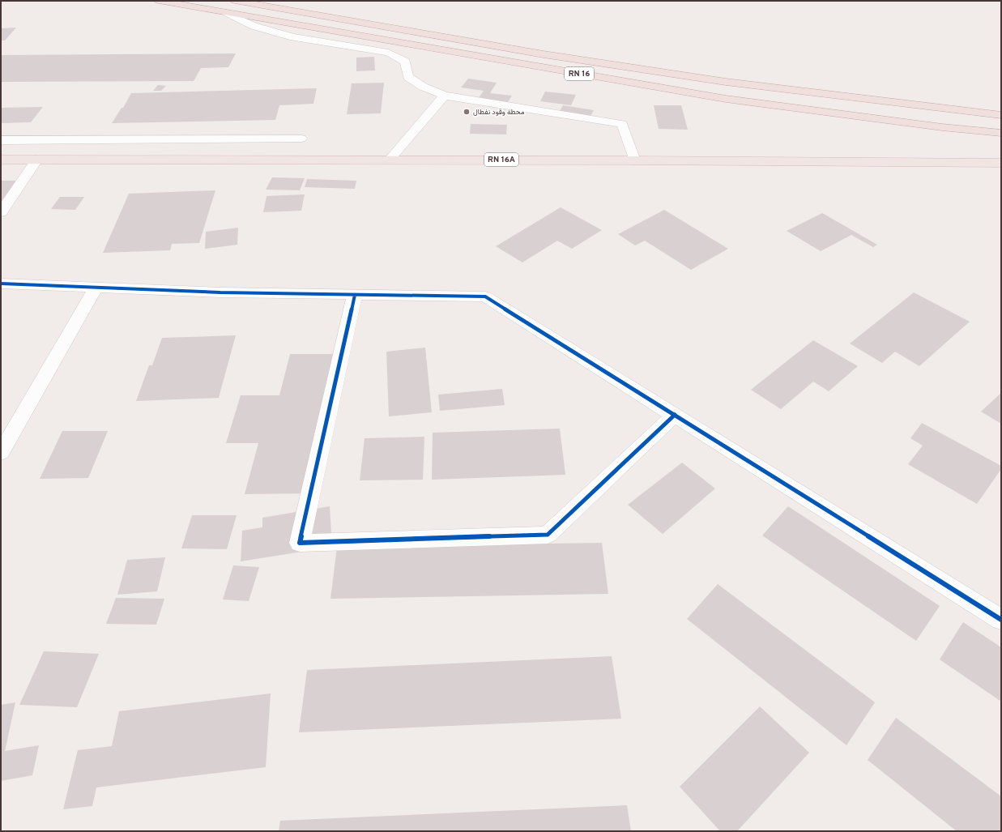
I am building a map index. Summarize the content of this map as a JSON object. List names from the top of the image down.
{
  "streets": {
    "highway": ["RN 16"],
    "main road": ["RN 16A"]
  },
  "places": ["محطة وقود نفطال"]
}
